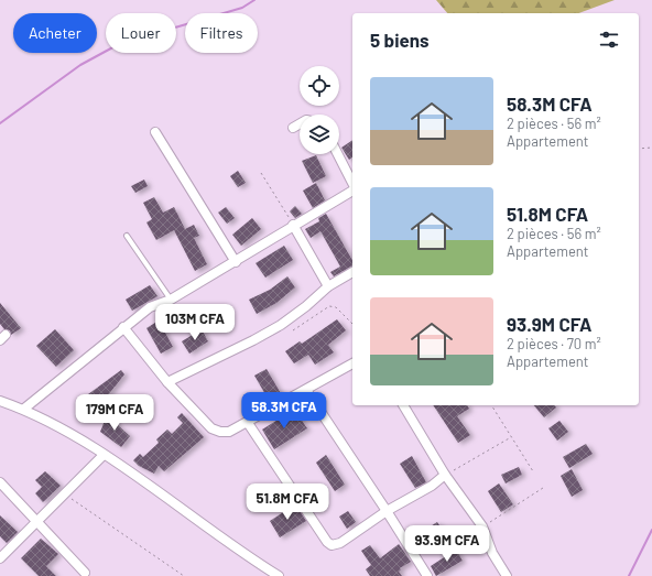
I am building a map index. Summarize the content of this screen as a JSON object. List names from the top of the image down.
{
  "page": {
    "chip": ["Acheter", "Louer", "Filtres"],
    "heading": "5 biens",
    "list": [
      {
        "name": "58.3M CFA",
        "note": "2 pièces · 56 m² · Appartement"
      },
      {
        "name": "51.8M CFA",
        "note": "2 pièces · 56 m² · Appartement"
      },
      {
        "name": "93.9M CFA",
        "note": "2 pièces · 70 m² · Appartement"
      }
    ],
    "price": [
      "103M CFA",
      "58.3M CFA",
      "179M CFA",
      "51.8M CFA",
      "93.9M CFA"
    ]
  }
}
